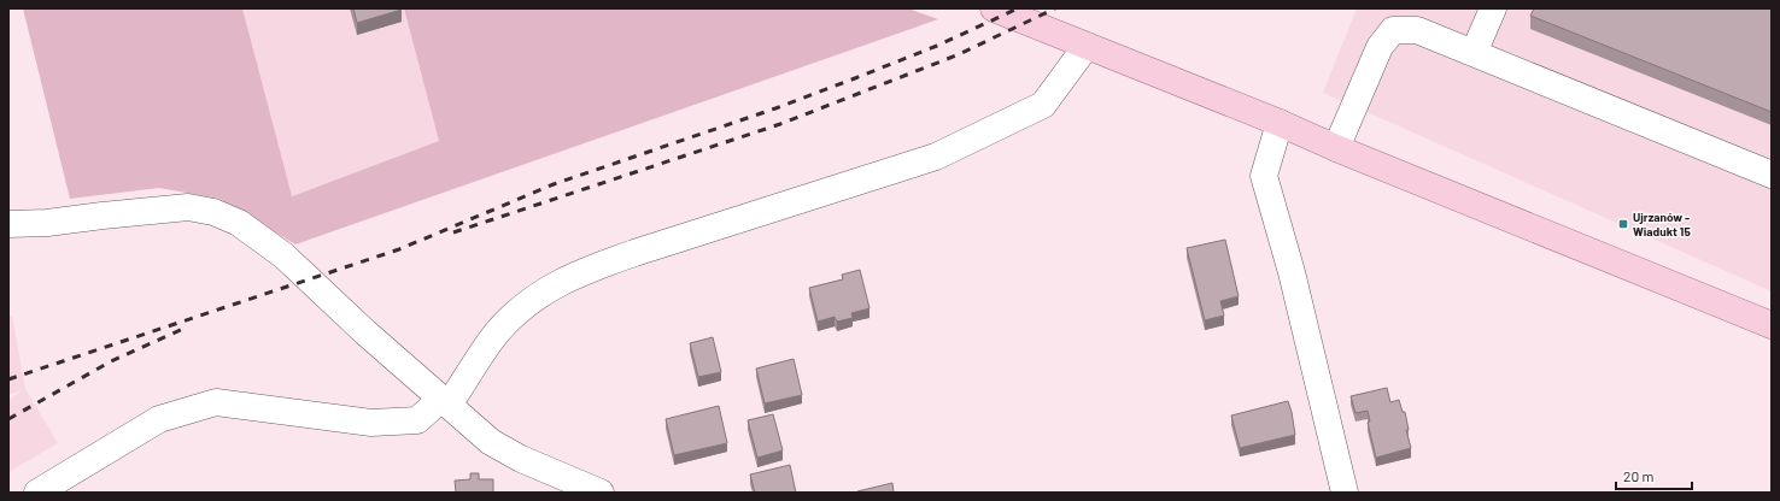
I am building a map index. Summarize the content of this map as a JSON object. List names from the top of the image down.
{
  "places": {
    "transit": ["Ujrzanów - Wiadukt 15"]
  },
  "scale_bar": "20 m"
}
